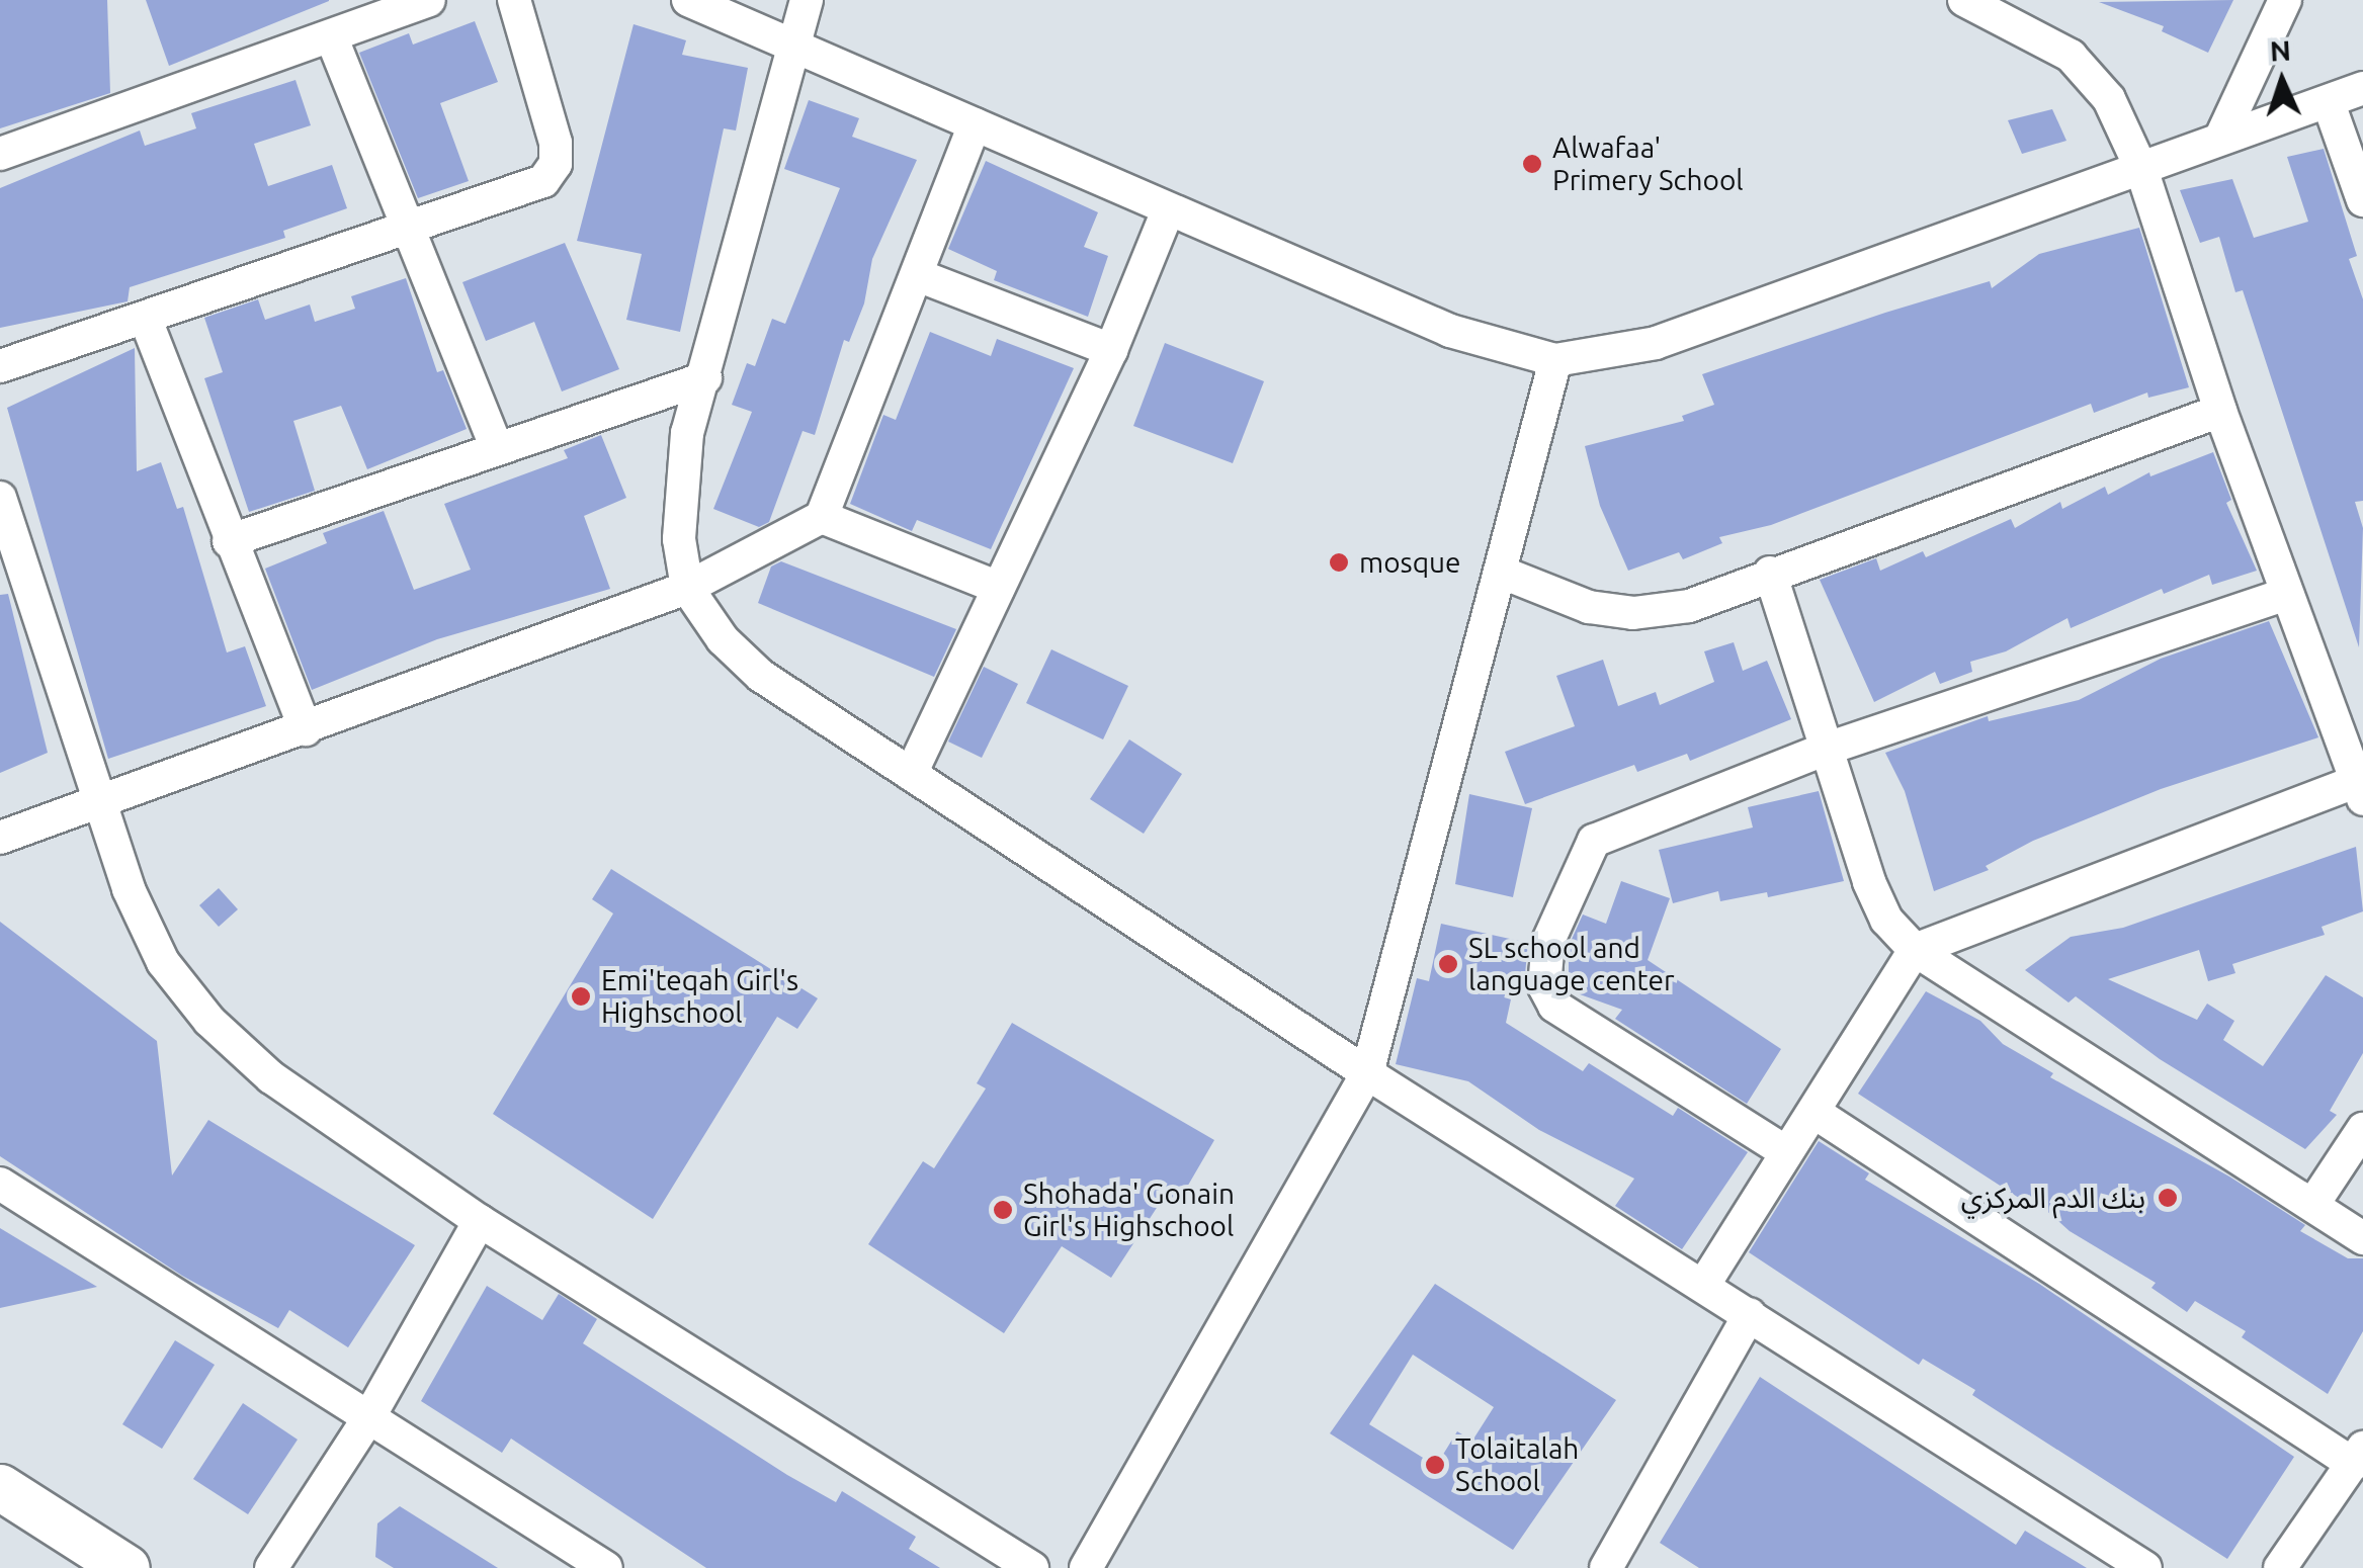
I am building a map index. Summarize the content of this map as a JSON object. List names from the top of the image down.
{
  "places": [
    "Alwafaa' Primery School",
    "mosque",
    "SL school and language center",
    "Emi'teqah Girl's Highschool",
    "بنك الدم المركزي",
    "Shohada' Gonain Girl's Highschool",
    "Tolaitalah School"
  ],
  "north": "top"
}
